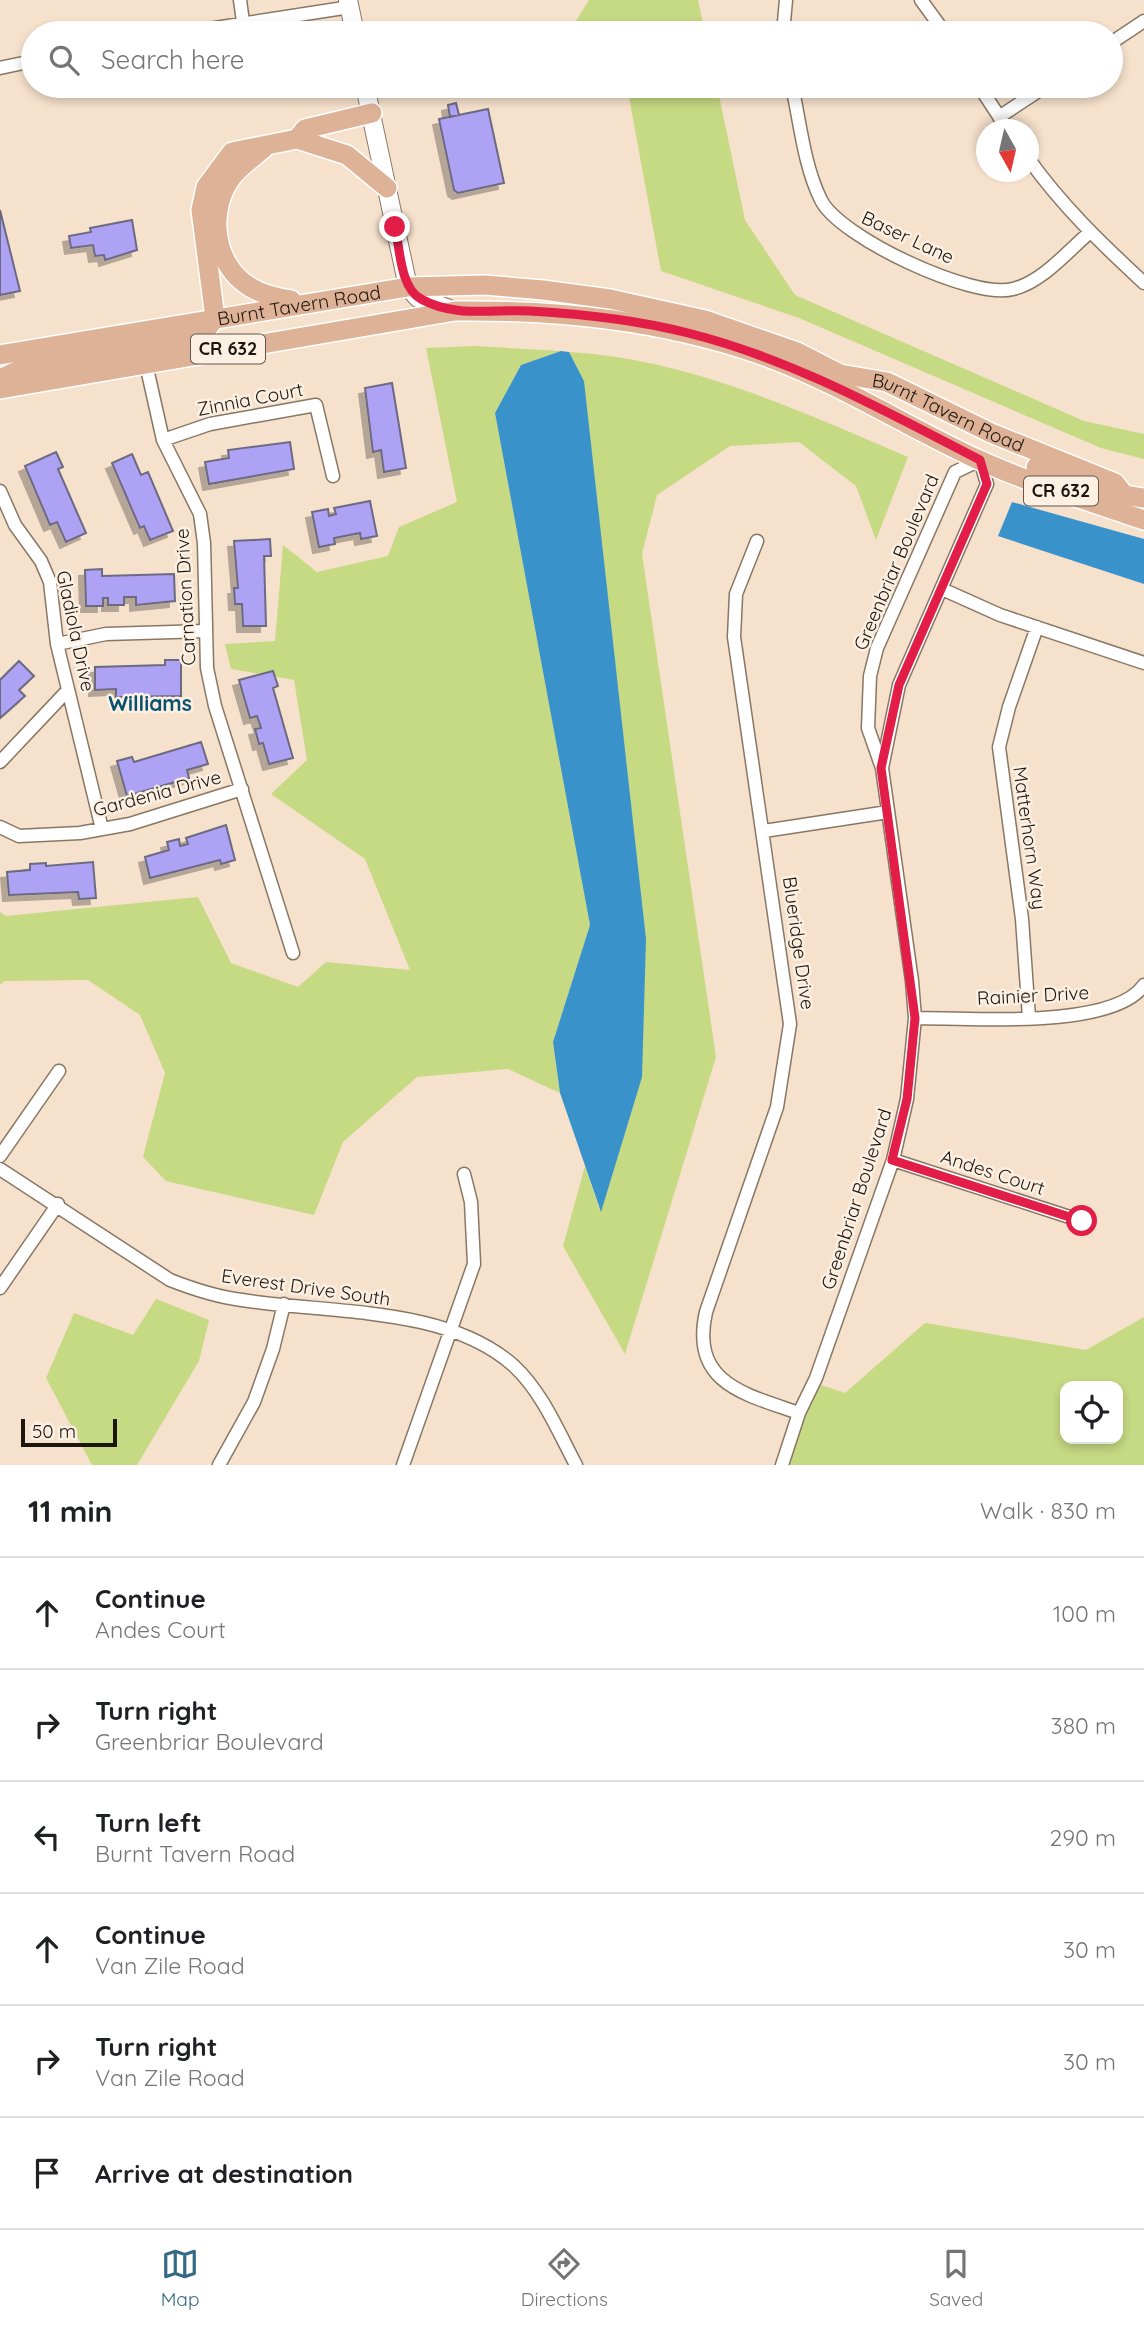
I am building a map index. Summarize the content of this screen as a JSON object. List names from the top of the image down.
{
  "streets": {
    "main road": ["Burnt Tavern Road", "CR 632"],
    "street": [
      "Baser Lane",
      "Zinnia Court",
      "Greenbriar Boulevard",
      "Carnation Drive",
      "Gladiola Drive",
      "Gardenia Drive",
      "Matterhorn Way",
      "Blueridge Drive",
      "Rainier Drive",
      "Andes Court",
      "Everest Drive South"
    ]
  },
  "crossings": [
    ["Burnt Tavern Road", "Greenbriar Boulevard"],
    ["Burnt Tavern Road", "Carnation Drive"],
    ["Zinnia Court", "Carnation Drive"],
    ["Greenbriar Boulevard", "Blueridge Drive"],
    ["Greenbriar Boulevard", "Rainier Drive"],
    ["Greenbriar Boulevard", "Andes Court"],
    ["Carnation Drive", "Gardenia Drive"],
    ["Gladiola Drive", "Gardenia Drive"],
    ["Matterhorn Way", "Rainier Drive"]
  ],
  "districts": ["Williams"],
  "scale_bar": "50 m",
  "north": "bottom",
  "page": {
    "search": "Search here",
    "scale": "50 m",
    "heading": ["11 min", "Walk · 830 m"],
    "list": [
      ["Continue", "Andes Court", "100 m"],
      ["Turn right", "Greenbriar Boulevard", "380 m"],
      ["Turn left", "Burnt Tavern Road", "290 m"],
      ["Continue", "Van Zile Road", "30 m"],
      ["Turn right", "Van Zile Road", "30 m"],
      "Arrive at destination"
    ],
    "nav": ["Map", "Directions", "Saved"]
  }
}
